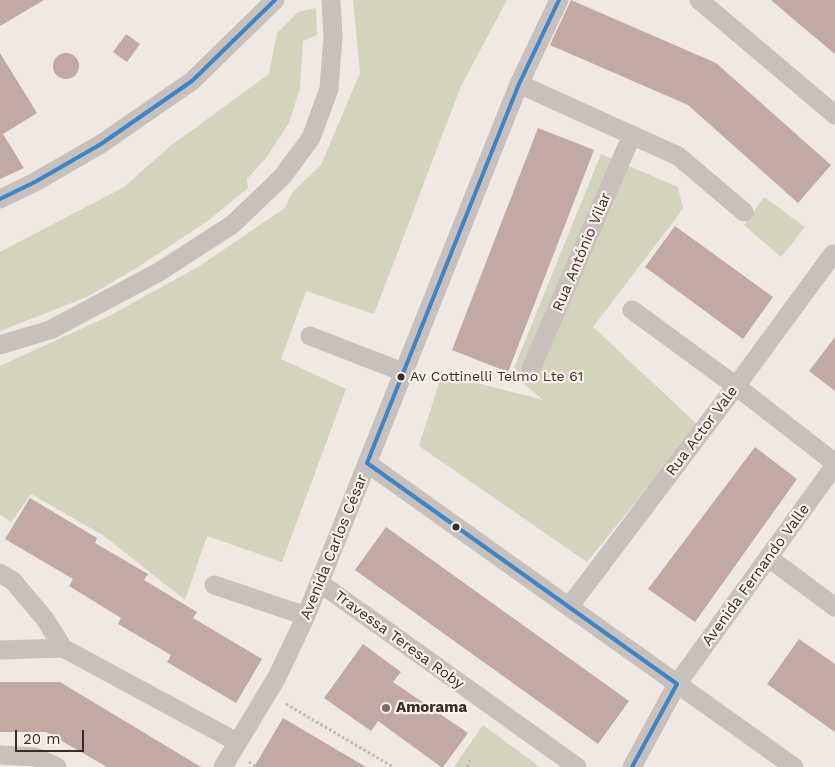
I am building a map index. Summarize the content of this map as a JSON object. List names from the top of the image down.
{
  "streets": {
    "street": [
      "Rua António Vilar",
      "Rua Actor Vale",
      "Avenida Carlos César",
      "Avenida Fernando Valle",
      "Travessa Teresa Roby"
    ]
  },
  "crossings": [
    ["Avenida Carlos César", "Travessa Teresa Roby"]
  ],
  "places": ["Av Cottinelli Telmo Lte 61", "Amorama"],
  "scale_bar": "20 m"
}
